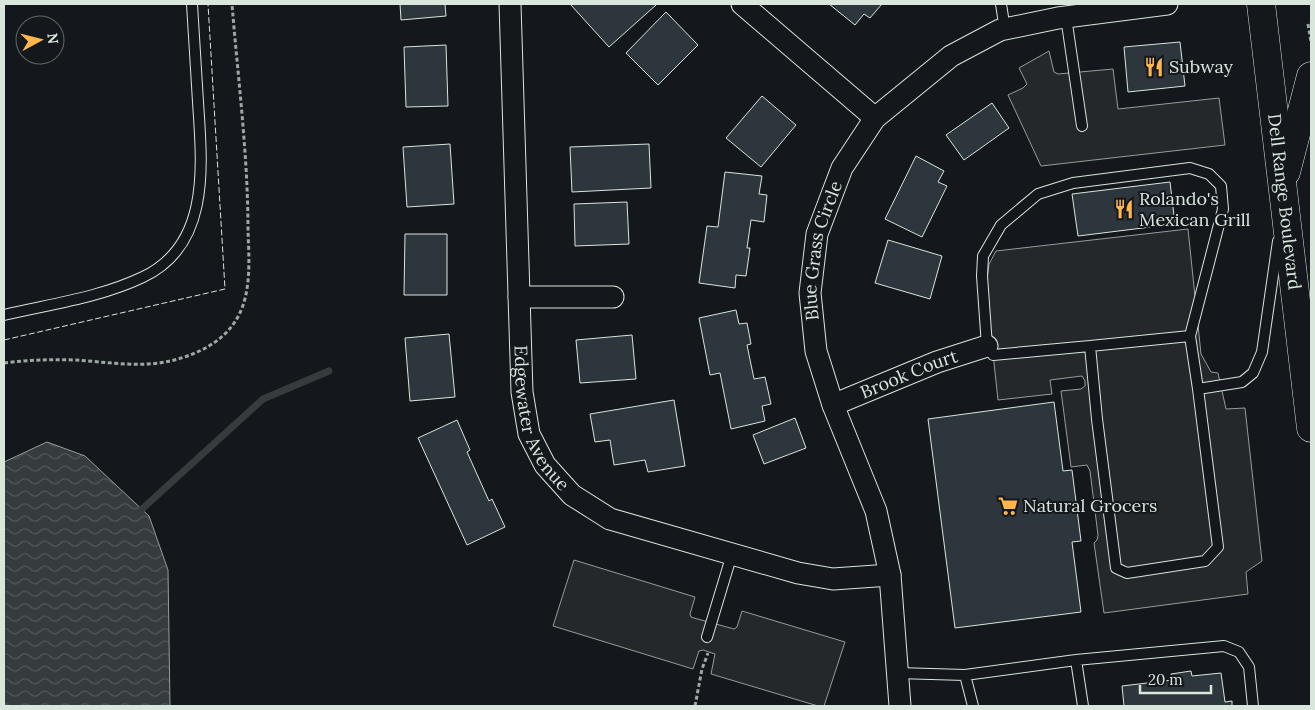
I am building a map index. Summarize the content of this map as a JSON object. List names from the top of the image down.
{
  "streets": {
    "main road": ["Dell Range Boulevard"],
    "street": ["Blue Grass Circle", "Brook Court", "Edgewater Avenue"]
  },
  "crossings": [
    ["Blue Grass Circle", "Brook Court"],
    ["Blue Grass Circle", "Edgewater Avenue"]
  ],
  "places": {
    "restaurant": ["Subway", "Rolando's Mexican Grill"],
    "supermarket": ["Natural Grocers"]
  },
  "scale_bar": "20 m",
  "north": "right"
}
